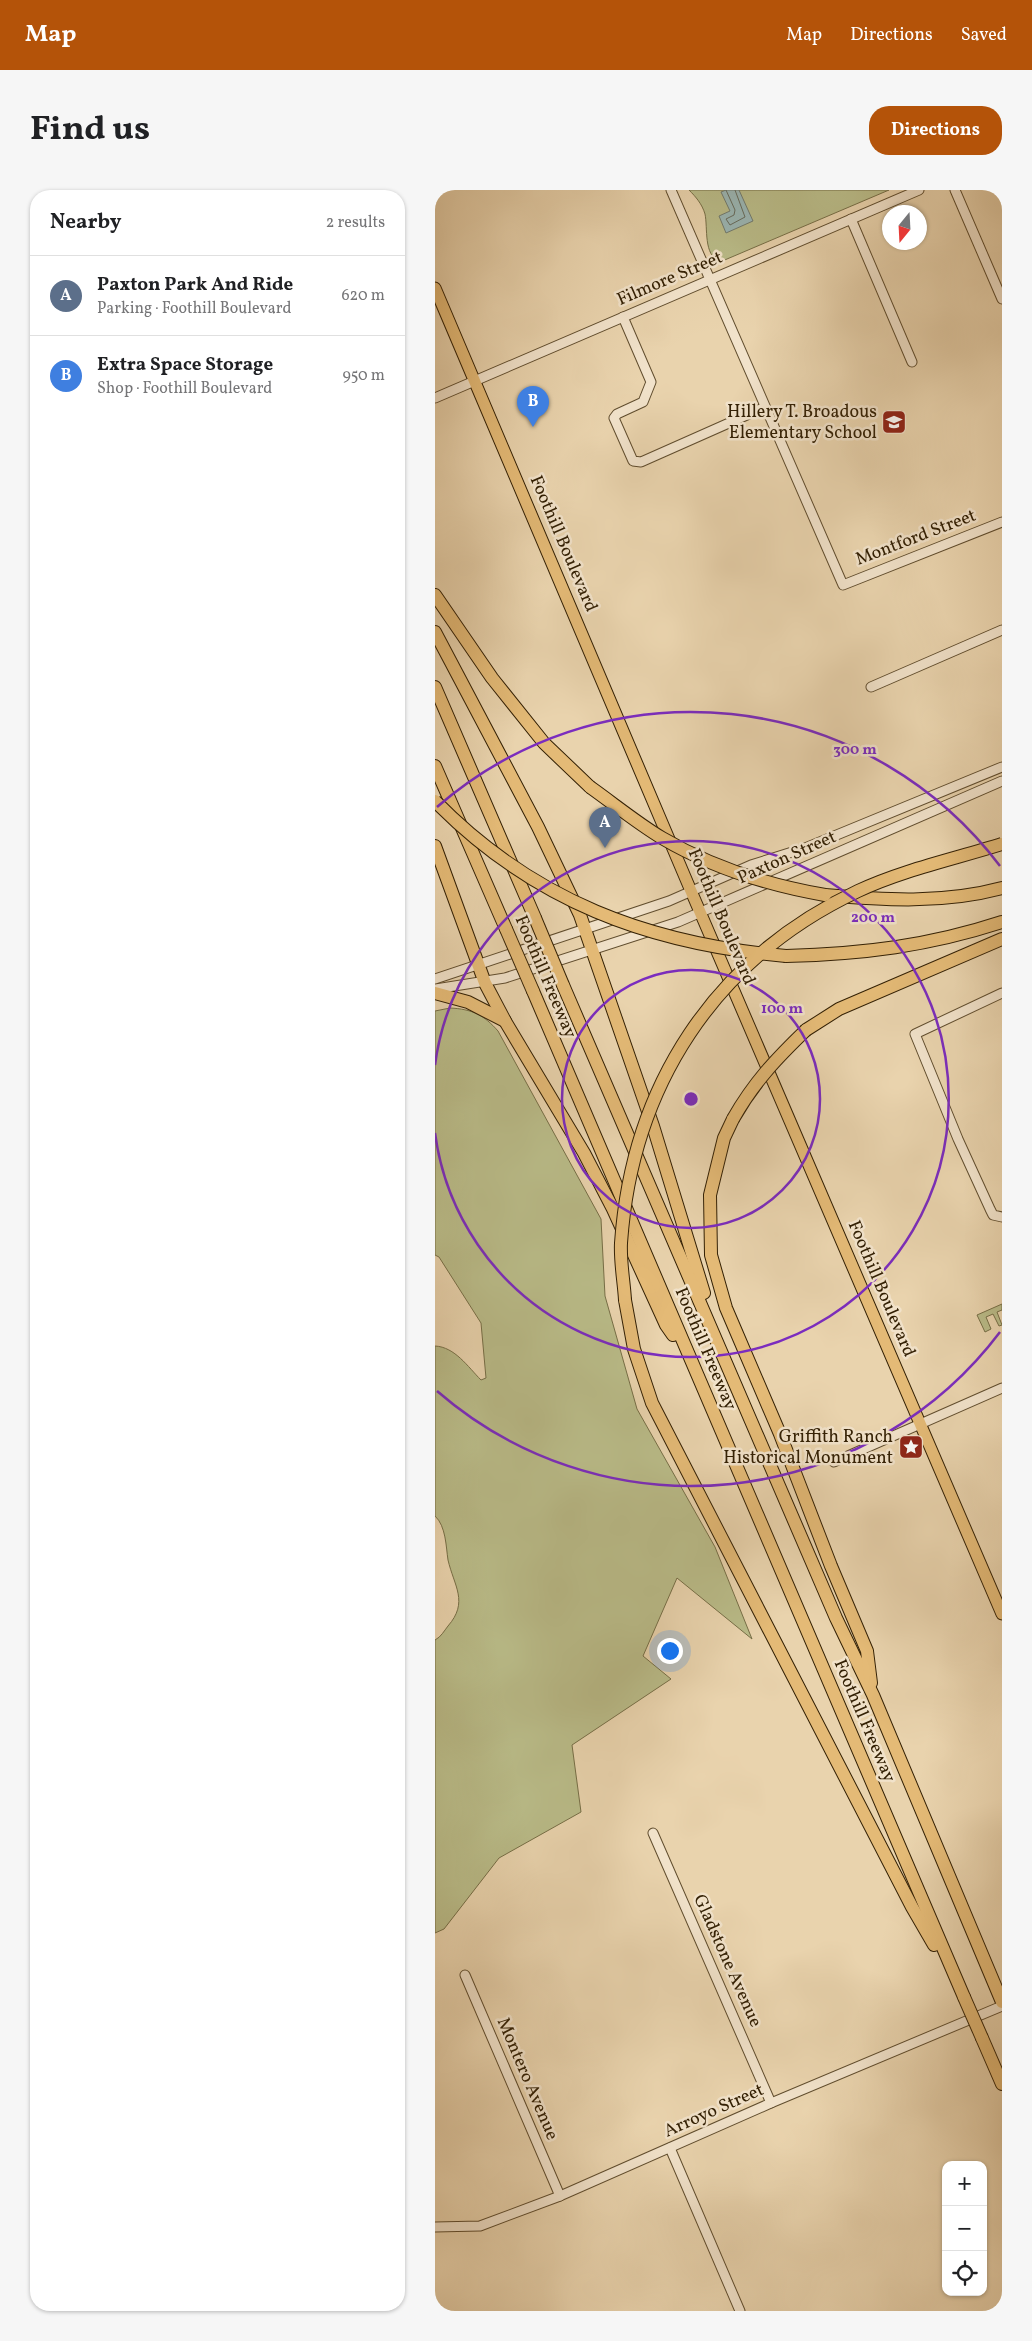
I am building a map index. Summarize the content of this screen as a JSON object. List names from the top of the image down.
{
  "streets": {
    "highway": ["Foothill Freeway"],
    "main road": ["Foothill Boulevard"],
    "street": [
      "Filmore Street",
      "Montford Street",
      "Paxton Street",
      "Gladstone Avenue",
      "Montero Avenue",
      "Arroyo Street"
    ]
  },
  "crossings": [
    ["Filmore Street", "Foothill Boulevard"],
    ["Foothill Boulevard", "Paxton Street"],
    ["Gladstone Avenue", "Arroyo Street"],
    ["Montero Avenue", "Arroyo Street"]
  ],
  "places": {
    "school or university": ["Hillery T. Broadous Elementary School"],
    "place": ["Griffith Ranch Historical Monument"]
  },
  "north": "bottom",
  "page": {
    "header": "Map",
    "nav": ["Map", "Directions", "Saved"],
    "title": "Find us",
    "buttons": "Directions",
    "heading": ["Nearby", "2 results"],
    "list": [
      {
        "mark": "A",
        "name": "Paxton Park And Ride",
        "note": "Parking · Foothill Boulevard",
        "value": "620 m"
      },
      {
        "mark": "B",
        "name": "Extra Space Storage",
        "note": "Shop · Foothill Boulevard",
        "value": "950 m"
      }
    ],
    "pins": ["B", "A"],
    "map_buttons": ["+", "−"]
  },
  "rings": ["300 m", "200 m", "100 m"]
}
